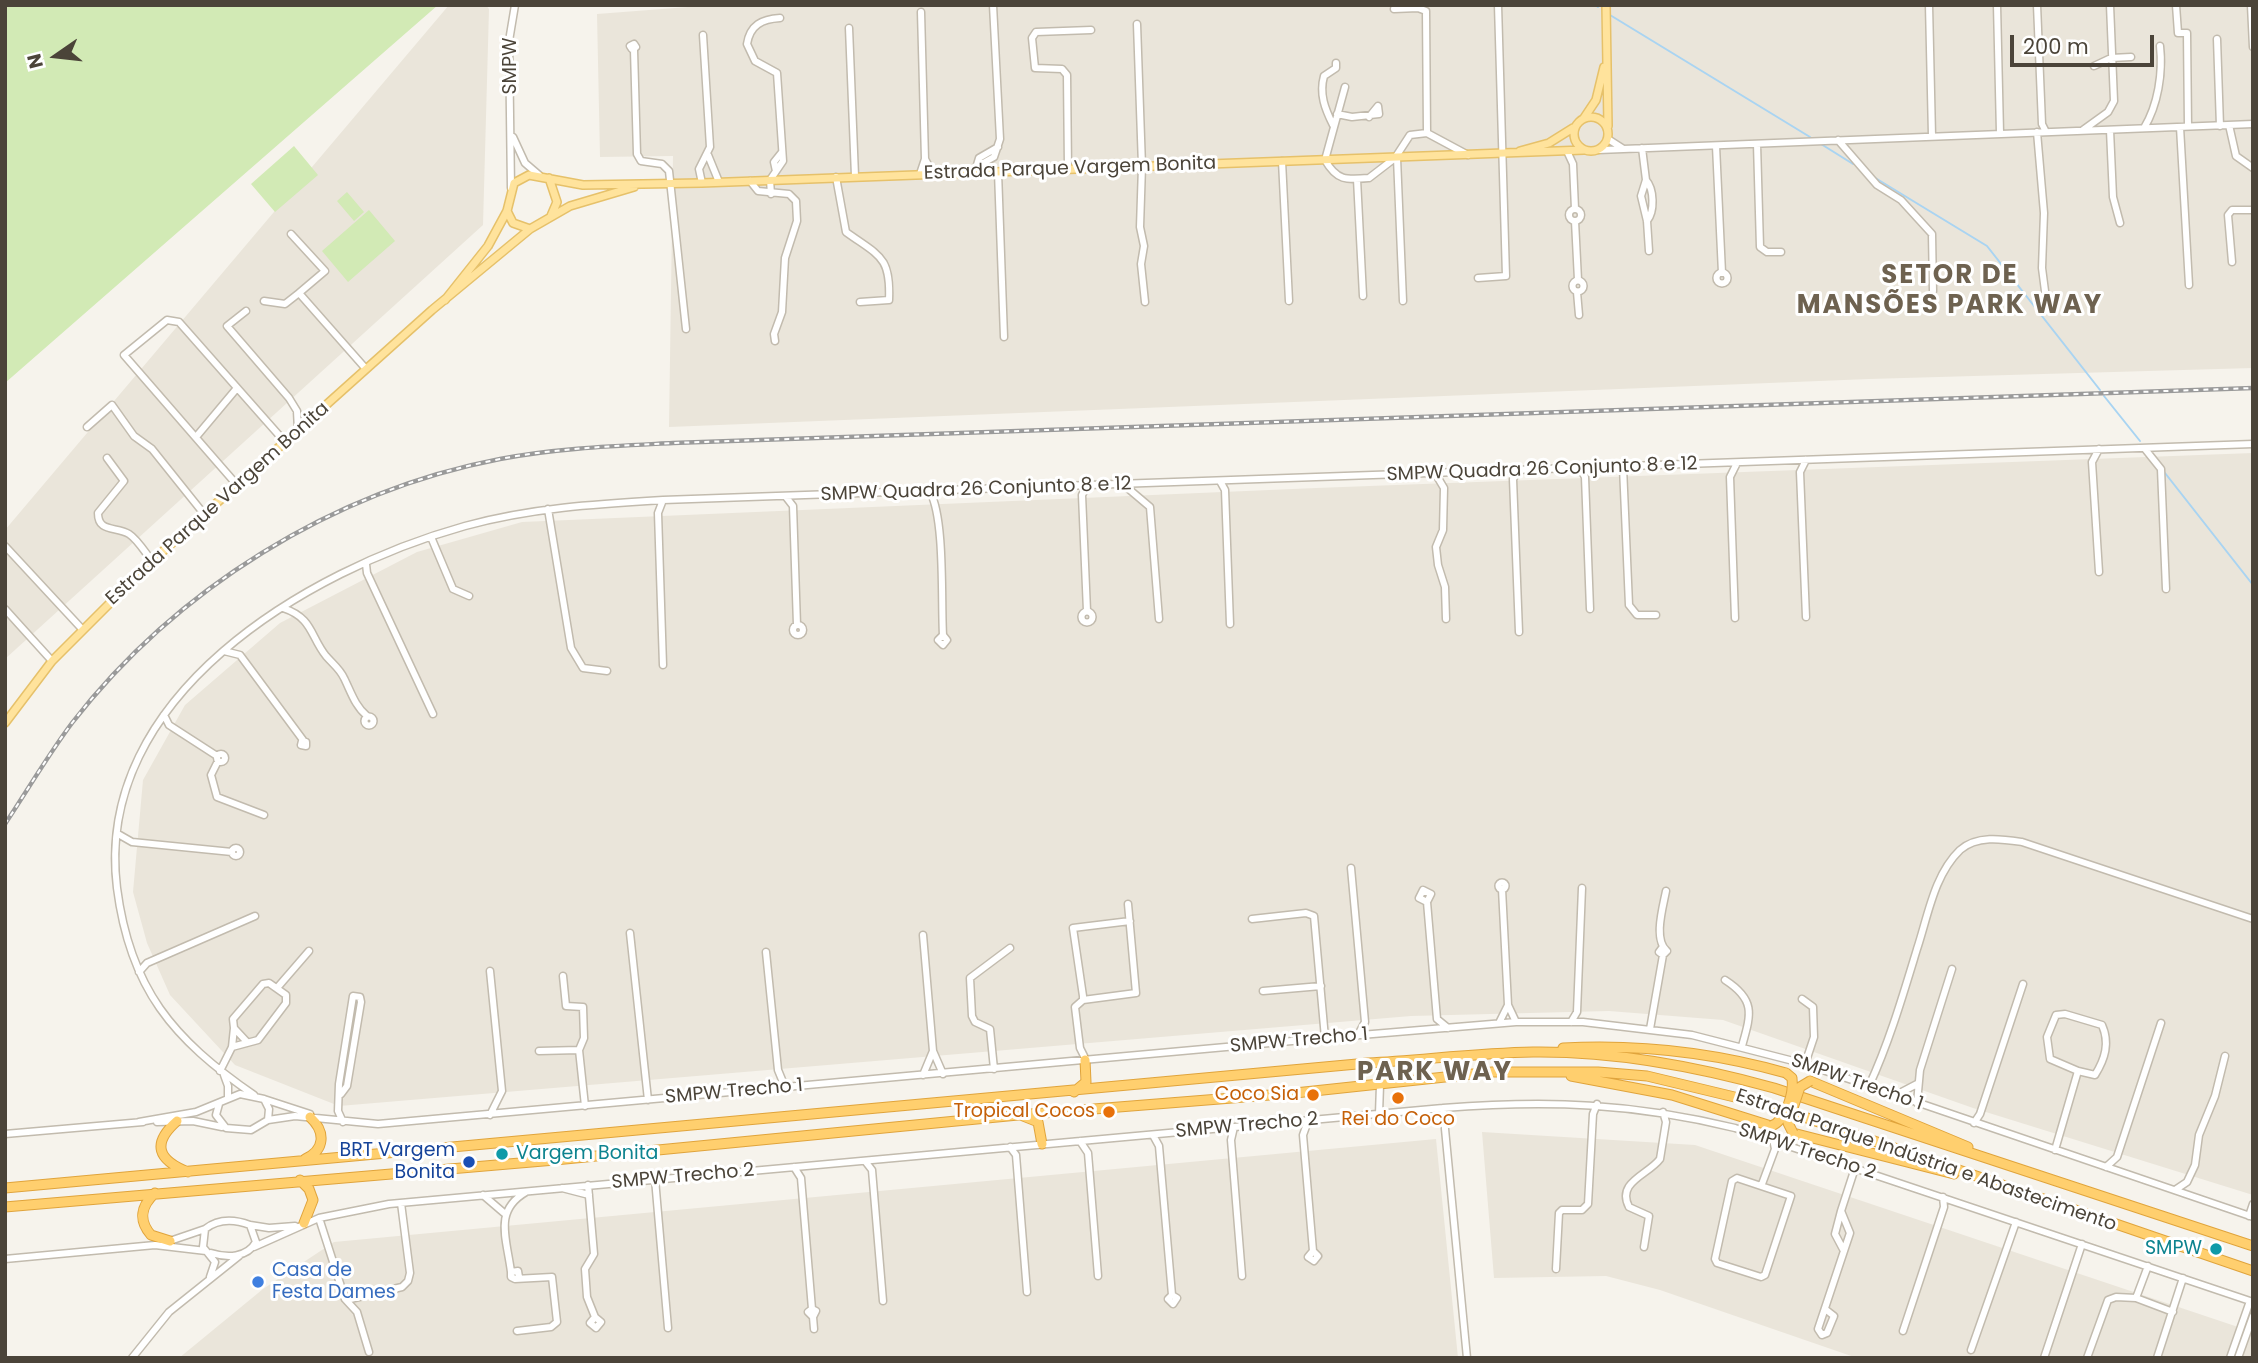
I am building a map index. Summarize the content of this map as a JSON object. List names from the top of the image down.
{
  "streets": {
    "highway": ["Estrada Parque Indústria e Abastecimento"],
    "main road": ["Estrada Parque Vargem Bonita"],
    "street": [
      "SMPW",
      "SMPW Quadra 26 Conjunto 8 e 12",
      "SMPW Trecho 1",
      "SMPW Trecho 2"
    ]
  },
  "crossings": [
    ["SMPW", "Estrada Parque Vargem Bonita"]
  ],
  "districts": ["SETOR DE MANSÕES PARK WAY", "PARK WAY"],
  "places": [
    "Coco Sia",
    "Rei do Coco",
    "Tropical Cocos",
    "Vargem Bonita",
    "BRT Vargem Bonita",
    "SMPW",
    "Casa de Festa Dames"
  ],
  "scale_bar": "200 m",
  "north": "left"
}
